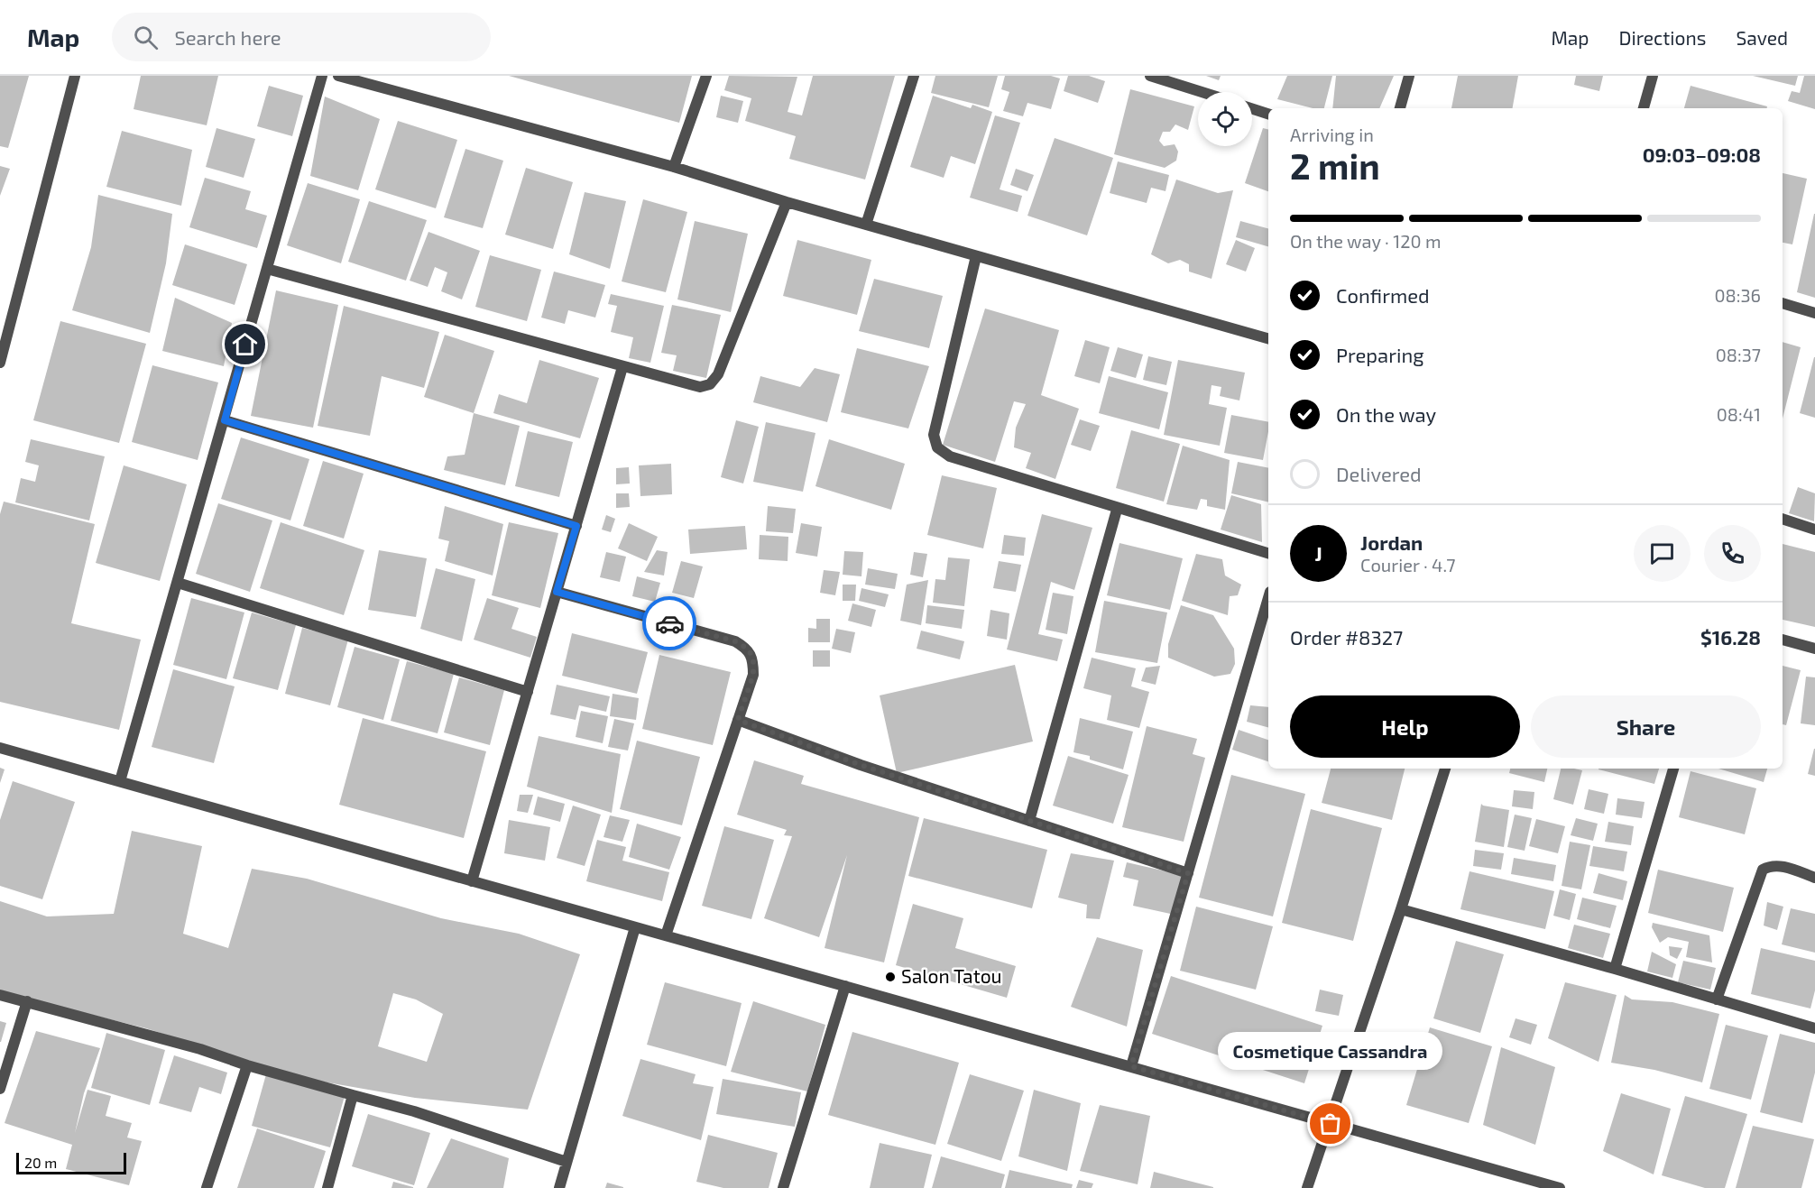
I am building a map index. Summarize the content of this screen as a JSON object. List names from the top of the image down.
{
  "places": ["Salon Tatou", "Cosmetique Cassandra"],
  "scale_bar": "20 m",
  "page": {
    "header": "Map",
    "search": "Search here",
    "nav": ["Map", "Directions", "Saved"],
    "heading": ["2 min", "Arriving in", "09:03–09:08"],
    "panel": [
      "Jordan",
      "Courier · 4.7",
      "Order #8327",
      "$16.28"
    ],
    "bar": "On the way · 120 m",
    "list": [
      ["Confirmed", "08:36"],
      ["Preparing", "08:37"],
      ["On the way", "08:41"],
      "Delivered"
    ],
    "round": "J",
    "buttons": ["Help", "Share"],
    "bubble": "Cosmetique Cassandra",
    "scale": "20 m"
  }
}
